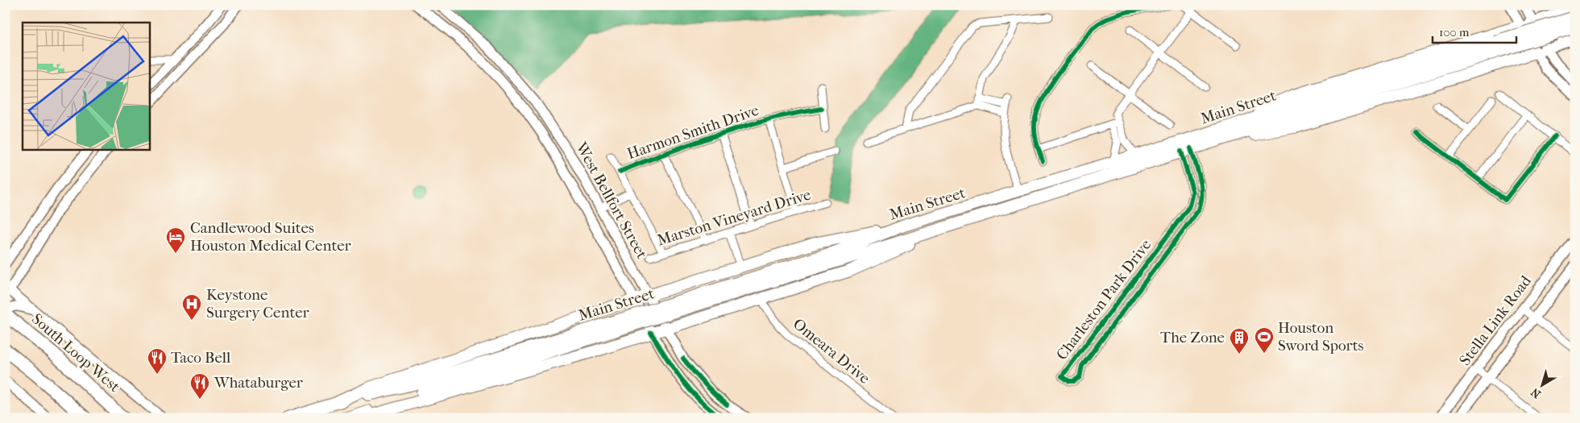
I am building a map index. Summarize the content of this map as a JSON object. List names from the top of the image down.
{
  "streets": {
    "highway": ["Main Street", "South Loop West"],
    "main road": ["West Bellfort Street", "Stella Link Road"],
    "street": [
      "Harmon Smith Drive",
      "Marston Vineyard Drive",
      "Charleston Park Drive",
      "Omeara Drive"
    ]
  },
  "crossings": [
    ["Main Street", "Charleston Park Drive"]
  ],
  "places": {
    "hotel": ["Candlewood Suites Houston Medical Center"],
    "hospital": ["Keystone Surgery Center"],
    "sports": ["Houston Sword Sports"],
    "building": ["The Zone"],
    "restaurant": ["Taco Bell", "Whataburger"]
  },
  "scale_bar": "100 m",
  "north": "bottom left"
}
